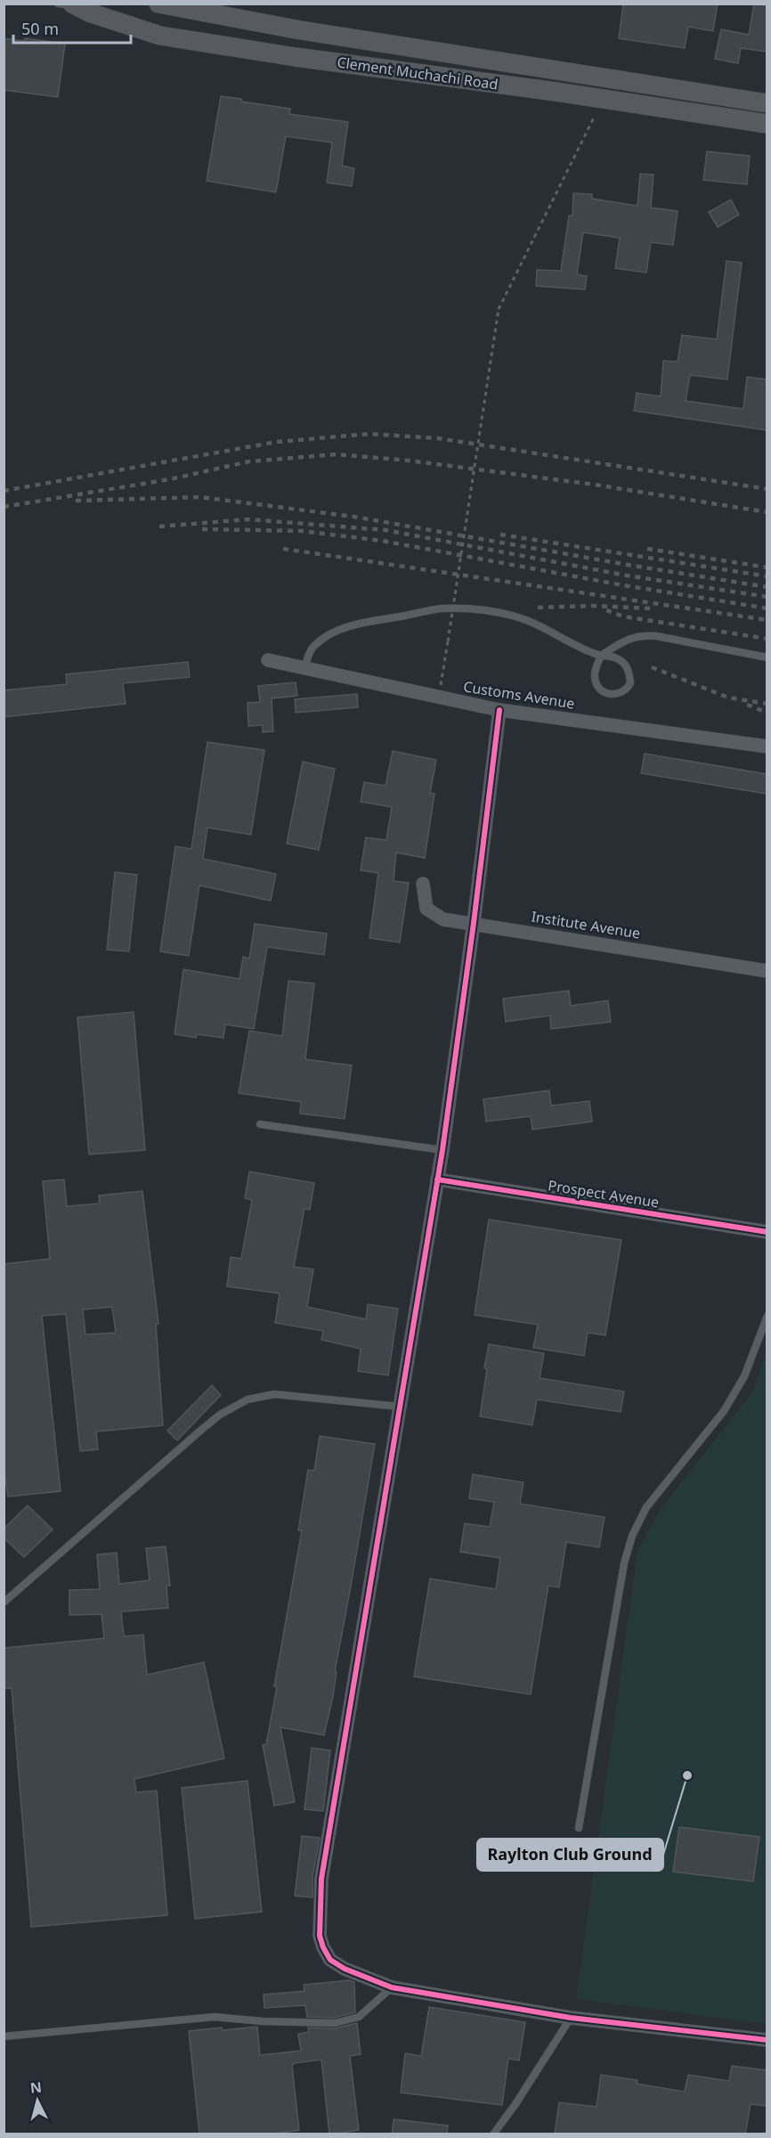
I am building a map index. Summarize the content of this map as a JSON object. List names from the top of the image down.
{
  "streets": {
    "main road": ["Clement Muchachi Road"],
    "street": ["Customs Avenue", "Institute Avenue", "Prospect Avenue"]
  },
  "places": ["Raylton Club Ground"],
  "scale_bar": "50 m",
  "north": "top"
}
